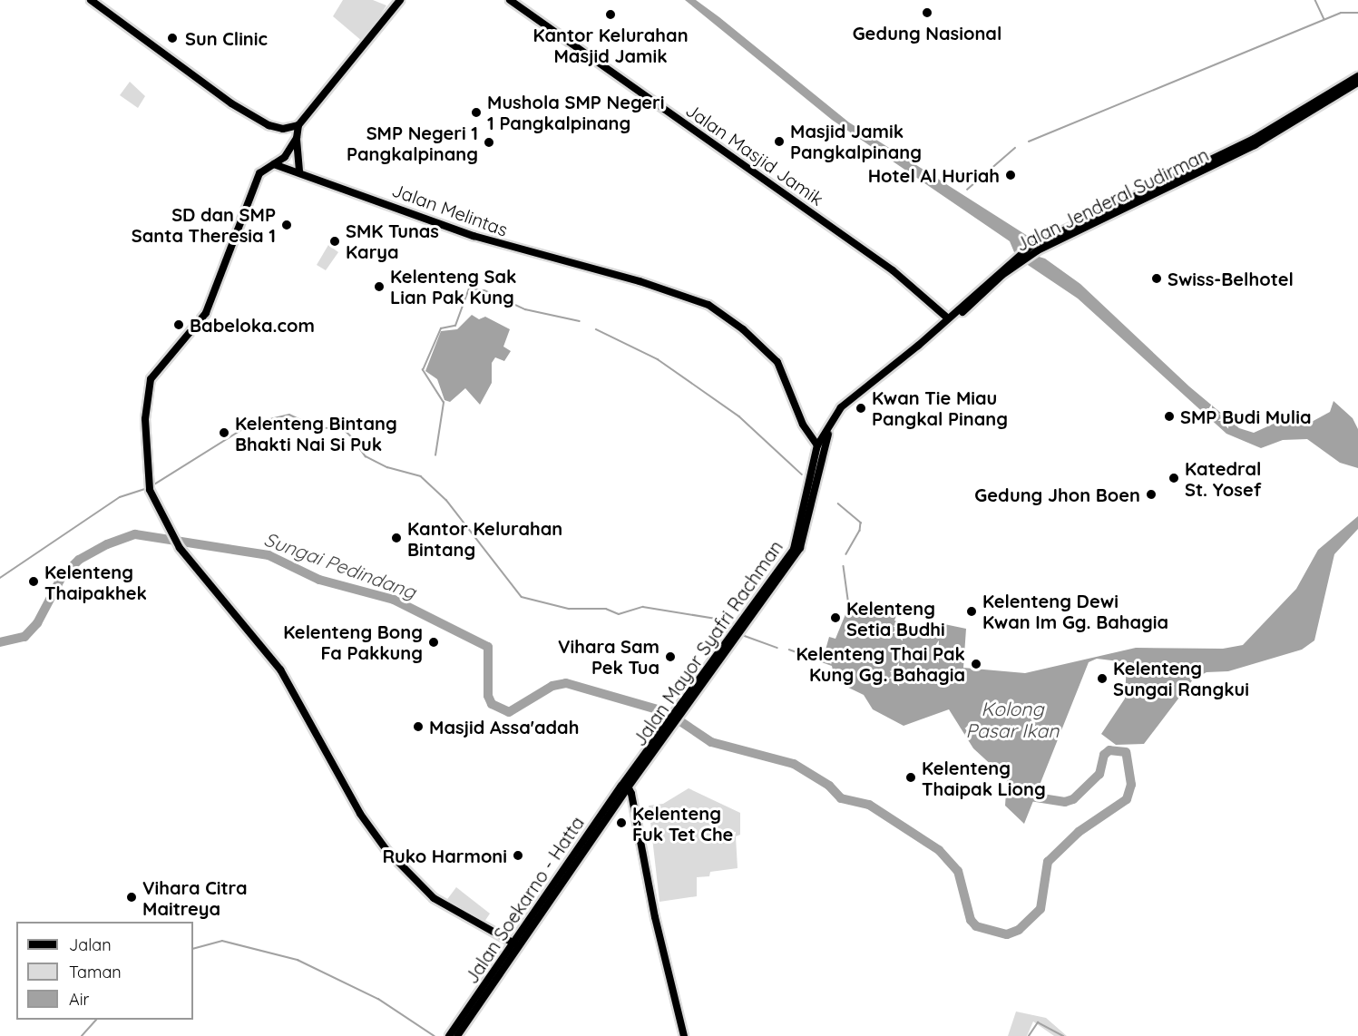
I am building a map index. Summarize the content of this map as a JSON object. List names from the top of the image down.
{
  "streets": {
    "highway": [
      "Jalan Masjid Jamik",
      "Jalan Jenderal Sudirman",
      "Jalan Mayor Syafri Rachman",
      "Jalan Soekarno - Hatta"
    ],
    "main road": ["Jalan Melintas"]
  },
  "crossings": [
    ["Jalan Masjid Jamik", "Jalan Jenderal Sudirman"],
    ["Jalan Jenderal Sudirman", "Jalan Melintas"],
    ["Jalan Jenderal Sudirman", "Jalan Mayor Syafri Rachman"],
    ["Jalan Mayor Syafri Rachman", "Jalan Soekarno - Hatta"]
  ],
  "water": ["Sungai Pedindang", "Kolong Pasar Ikan"],
  "places": [
    "Gedung Nasional",
    "Kantor Kelurahan Masjid Jamik",
    "Sun Clinic",
    "Mushola SMP Negeri 1 Pangkalpinang",
    "Masjid Jamik Pangkalpinang",
    "SMP Negeri 1 Pangkalpinang",
    "Hotel Al Huriah",
    "SD dan SMP Santa Theresia 1",
    "SMK Tunas Karya",
    "Swiss-Belhotel",
    "Kelenteng Sak Lian Pak Kung",
    "Babeloka.com",
    "Kwan Tie Miau Pangkal Pinang",
    "SMP Budi Mulia",
    "Kelenteng Bintang Bhakti Nai Si Puk",
    "Katedral St. Yosef",
    "Gedung Jhon Boen",
    "Kantor Kelurahan Bintang",
    "Kelenteng Thaipakhek",
    "Kelenteng Dewi Kwan Im Gg. Bahagia",
    "Kelenteng Setia Budhi",
    "Kelenteng Bong Fa Pakkung",
    "Vihara Sam Pek Tua",
    "Kelenteng Thai Pak Kung Gg. Bahagia",
    "Kelenteng Sungai Rangkui",
    "Masjid Assa'adah",
    "Kelenteng Thaipak Liong",
    "Kelenteng Fuk Tet Che",
    "Ruko Harmoni",
    "Vihara Citra Maitreya"
  ],
  "legend": ["Jalan", "Taman", "Air"]
}
